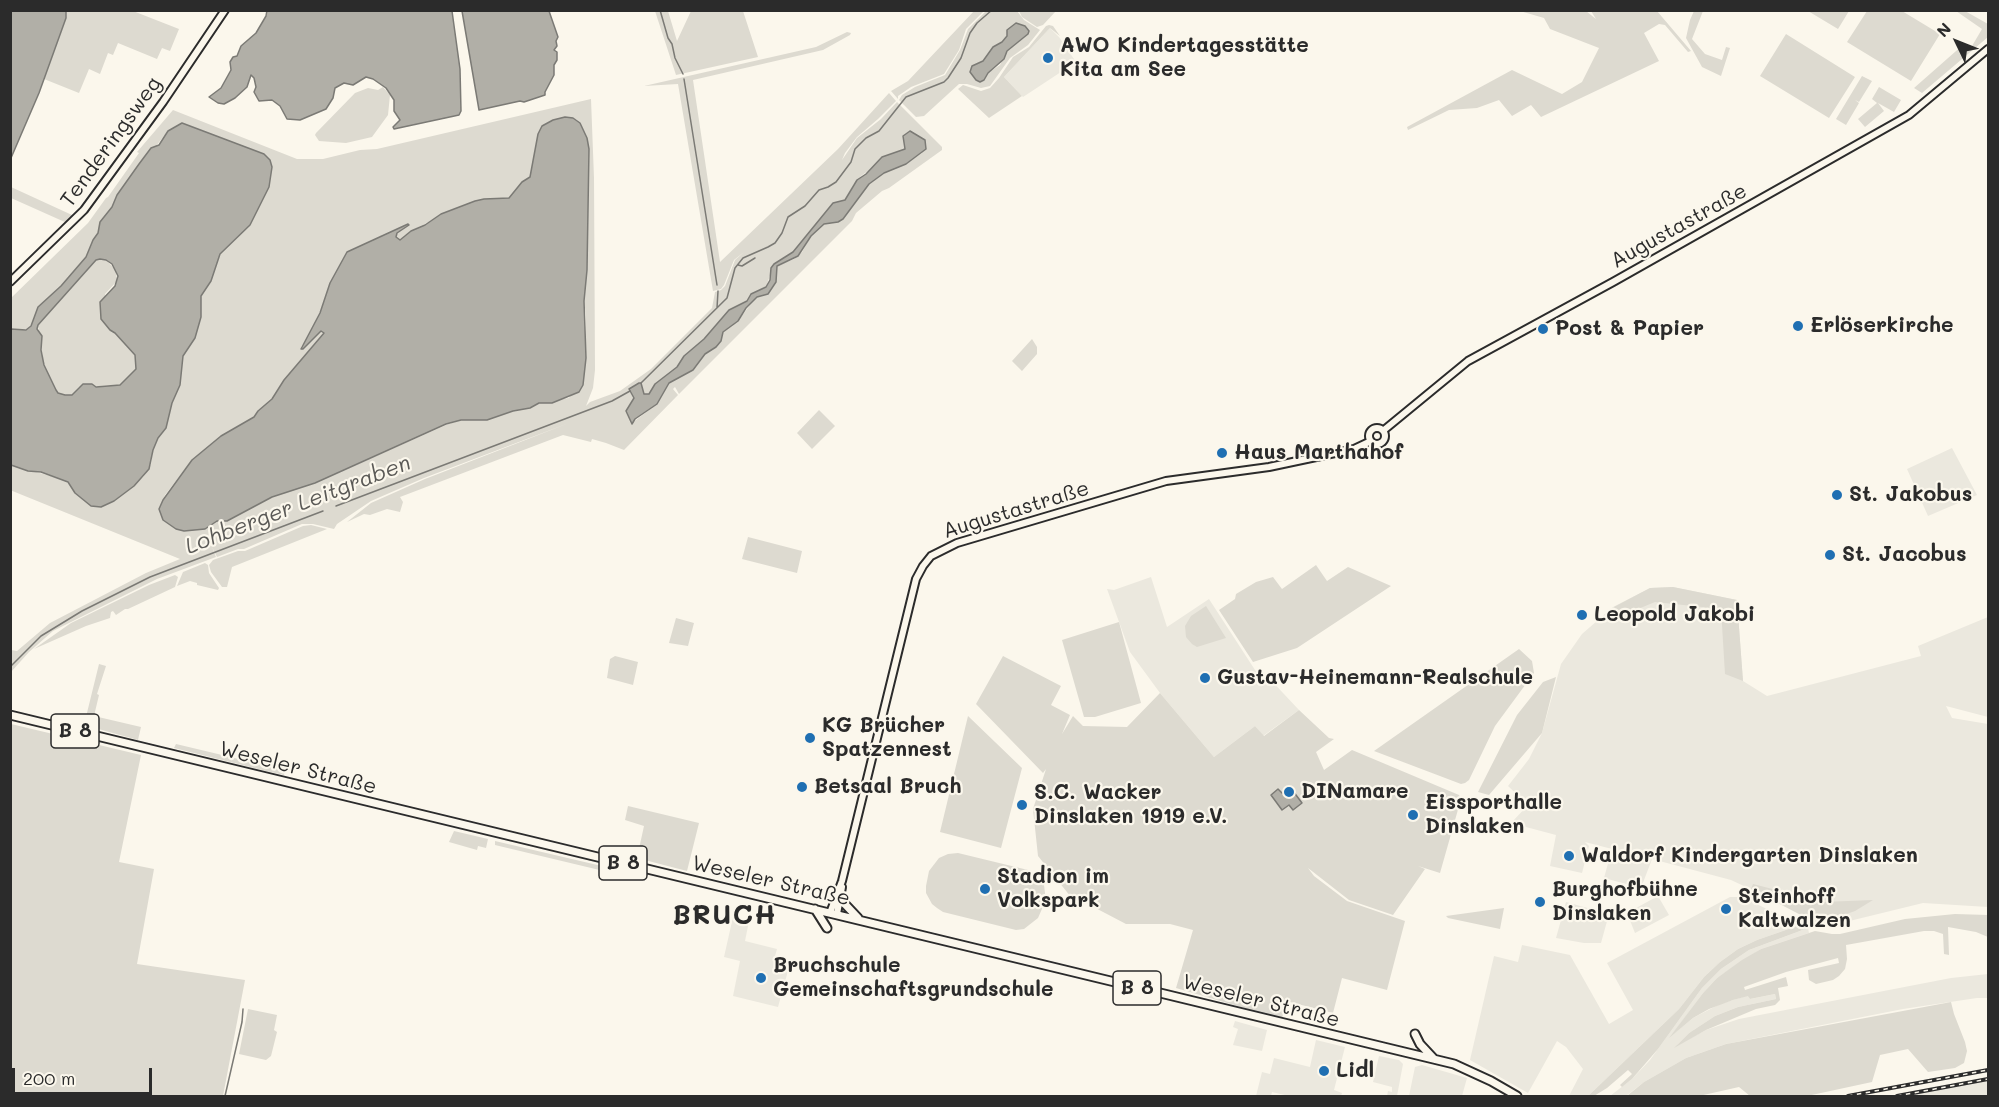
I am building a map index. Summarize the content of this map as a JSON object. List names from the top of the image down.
{
  "streets": {
    "main road": [
      "Tenderingsweg",
      "Augustastraße",
      "B 8",
      "Weseler Straße"
    ]
  },
  "crossings": [
    ["Augustastraße", "Weseler Straße"]
  ],
  "districts": ["BRUCH"],
  "water": ["Lohberger Leitgraben"],
  "places": [
    "AWO Kindertagesstätte Kita am See",
    "Erlöserkirche",
    "Post & Papier",
    "Haus Marthahof",
    "St. Jakobus",
    "St. Jacobus",
    "Leopold Jakobi",
    "Gustav-Heinemann-Realschule",
    "KG Brücher Spatzennest",
    "Betsaal Bruch",
    "DINamare",
    "S.C. Wacker Dinslaken 1919 e.V.",
    "Eissporthalle Dinslaken",
    "Waldorf Kindergarten Dinslaken",
    "Stadion im Volkspark",
    "Burghofbühne Dinslaken",
    "Steinhoff Kaltwalzen",
    "Bruchschule Gemeinschaftsgrundschule",
    "Lidl"
  ],
  "scale_bar": "200 m",
  "north": "top left"
}
